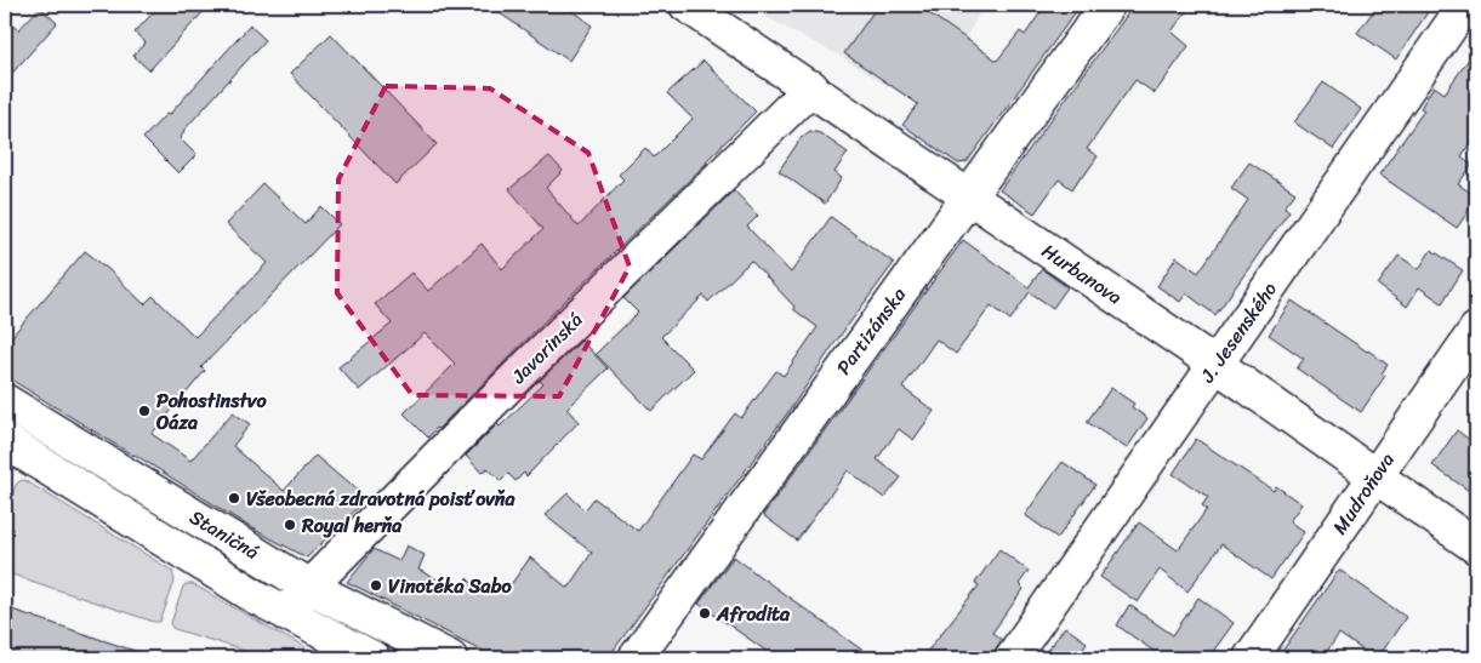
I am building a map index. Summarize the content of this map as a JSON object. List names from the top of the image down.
{
  "streets": {
    "street": [
      "Hurbanova",
      "Partizánska",
      "J. Jesenského",
      "Javorinská",
      "Mudroňova",
      "Staničná"
    ]
  },
  "crossings": [
    ["Hurbanova", "Partizánska"],
    ["Hurbanova", "J. Jesenského"],
    ["Hurbanova", "Javorinská"],
    ["Hurbanova", "Mudroňova"],
    ["Javorinská", "Staničná"]
  ],
  "places": [
    "Pohostinstvo Oáza",
    "Všeobecná zdravotná poisťovňa",
    "Royal herňa",
    "Vinotéka Sabo",
    "Afrodita"
  ]
}
